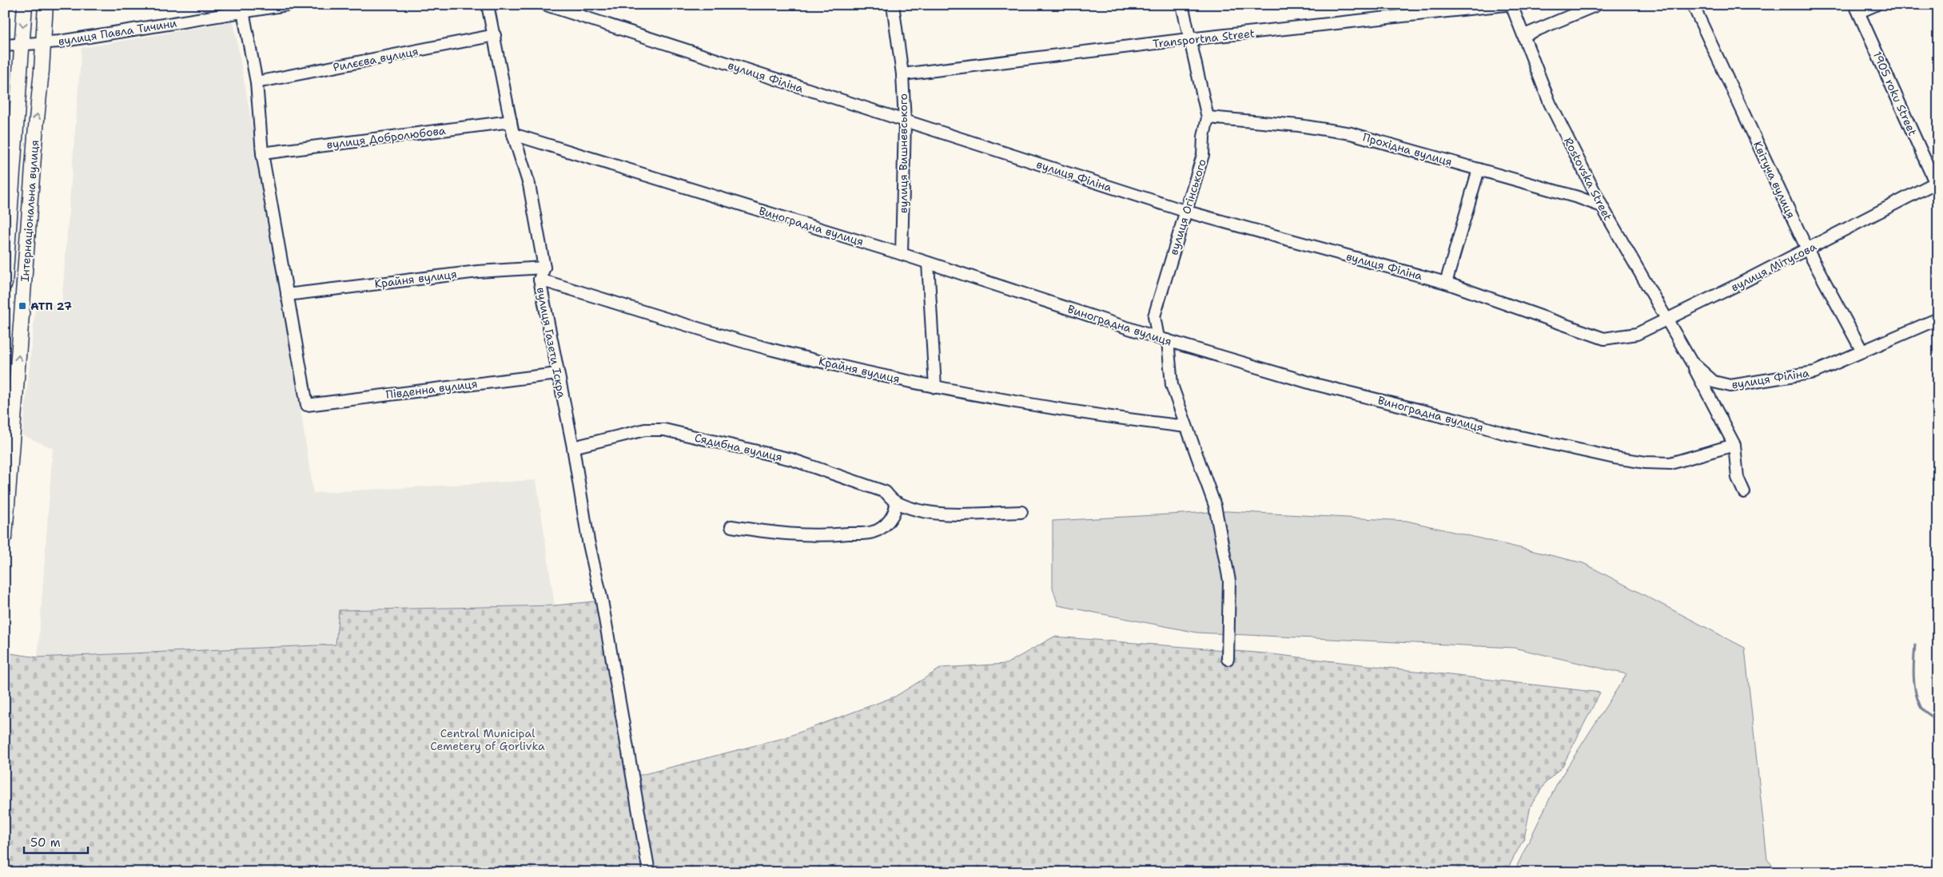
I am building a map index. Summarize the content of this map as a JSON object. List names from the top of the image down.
{
  "streets": {
    "main road": ["Інтернаціональна вулиця"],
    "street": [
      "вулиця Павла Тичини",
      "Transportna Street",
      "Рилєєва вулиця",
      "вулиця Філіна",
      "1905 roku Street",
      "вулиця Добролюбова",
      "Прохідна вулиця",
      "вулиця Вишневського",
      "Rostovska Street",
      "Квітуча вулиця",
      "вулиця Огінського",
      "Виноградна вулиця",
      "вулиця Мітусова",
      "Крайня вулиця",
      "вулиця Газети Іскра",
      "Південна вулиця",
      "Сядибна вулиця"
    ]
  },
  "crossings": [
    ["вулиця Павла Тичини", "Інтернаціональна вулиця"],
    ["Transportna Street", "вулиця Вишневського"],
    ["Transportna Street", "вулиця Огінського"],
    ["вулиця Філіна", "вулиця Вишневського"],
    ["вулиця Філіна", "Rostovska Street"],
    ["вулиця Філіна", "Квітуча вулиця"],
    ["вулиця Філіна", "вулиця Огінського"],
    ["вулиця Філіна", "вулиця Мітусова"],
    ["1905 roku Street", "вулиця Мітусова"],
    ["Прохідна вулиця", "Rostovska Street"],
    ["Прохідна вулиця", "вулиця Огінського"],
    ["вулиця Вишневського", "Виноградна вулиця"],
    ["Rostovska Street", "вулиця Мітусова"],
    ["Квітуча вулиця", "вулиця Мітусова"],
    ["вулиця Огінського", "Виноградна вулиця"],
    ["вулиця Огінського", "Крайня вулиця"],
    ["Крайня вулиця", "вулиця Газети Іскра"],
    ["Крайня вулиця", "Південна вулиця"],
    ["вулиця Газети Іскра", "Південна вулиця"],
    ["вулиця Газети Іскра", "Сядибна вулиця"]
  ],
  "parks": ["Central Municipal Cemetery of Gorlivka"],
  "places": {
    "transit": ["АТП 27"]
  },
  "scale_bar": "50 m"
}
